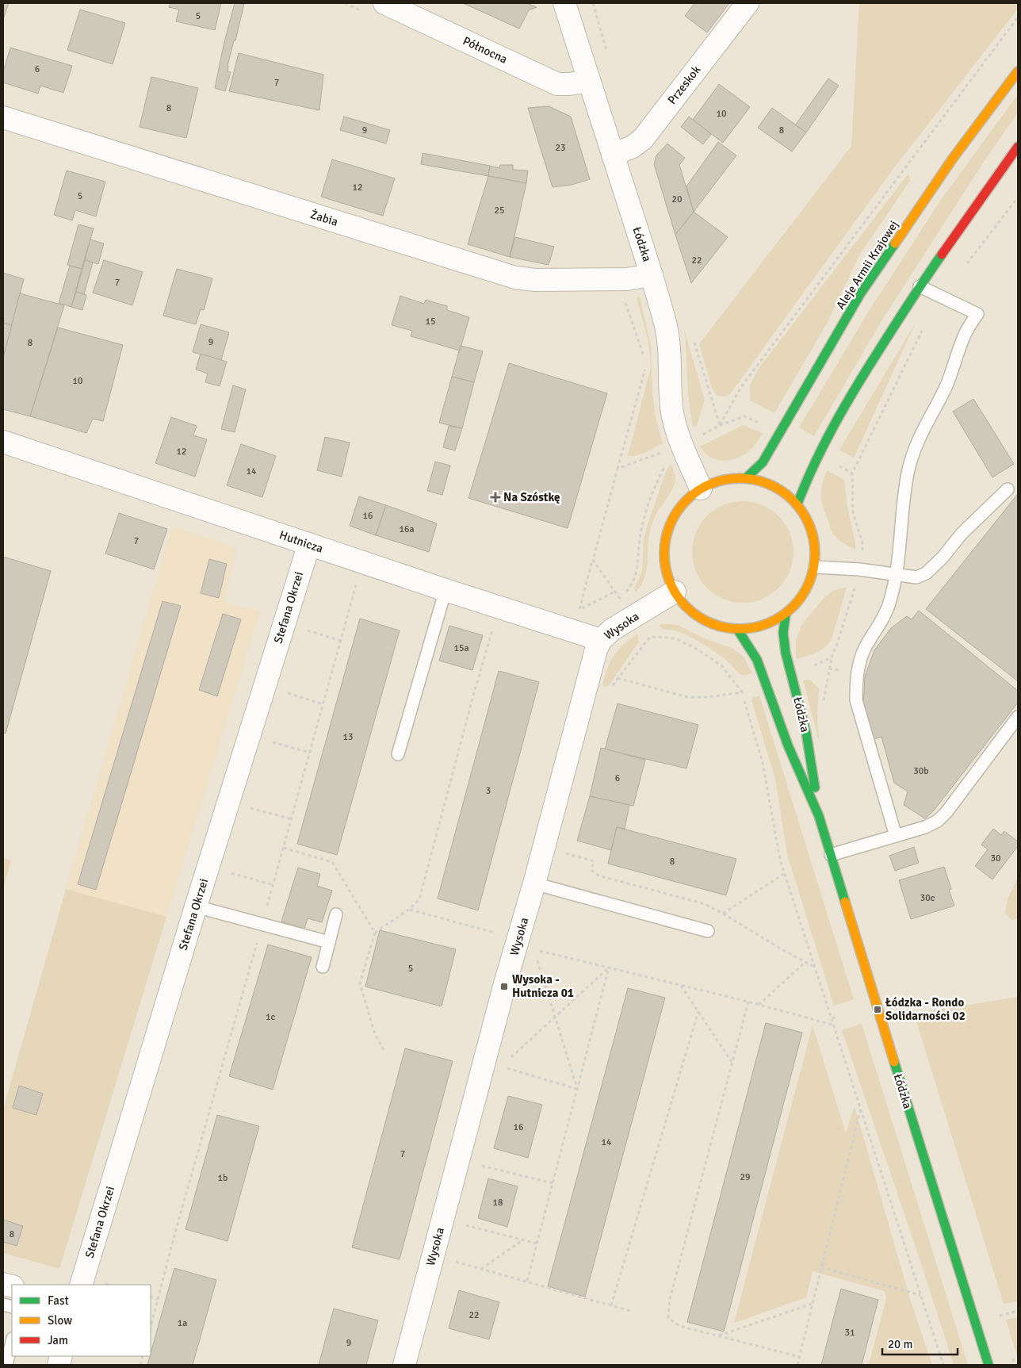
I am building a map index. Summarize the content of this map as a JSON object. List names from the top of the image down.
{
  "streets": {
    "main road": ["Łódzka", "Aleje Armii Krajowej"],
    "street": [
      "Północna",
      "Przeskok",
      "Żabia",
      "Hutnicza",
      "Stefana Okrzei",
      "Wysoka"
    ]
  },
  "crossings": [
    ["Północna", "Łódzka"],
    ["Przeskok", "Łódzka"],
    ["Żabia", "Łódzka"],
    ["Hutnicza", "Stefana Okrzei"],
    ["Hutnicza", "Wysoka"]
  ],
  "places": {
    "health": ["Na Szóstkę"],
    "transit": ["Wysoka - Hutnicza 01", "Łódzka - Rondo Solidarności 02"]
  },
  "house_numbers": [
    "5",
    "6",
    "7",
    "8",
    "10",
    "9",
    "8",
    "23",
    "12",
    "5",
    "20",
    "25",
    "22",
    "7",
    "15",
    "9",
    "8",
    "10",
    "12",
    "14",
    "16",
    "16a",
    "7",
    "15a",
    "13",
    "30b",
    "6",
    "3",
    "30",
    "8",
    "30c",
    "5",
    "1c",
    "16",
    "14",
    "7",
    "29",
    "1b",
    "18",
    "8",
    "22",
    "1a",
    "31",
    "9"
  ],
  "legend": ["Fast", "Slow", "Jam"],
  "scale_bar": "20 m"
}
